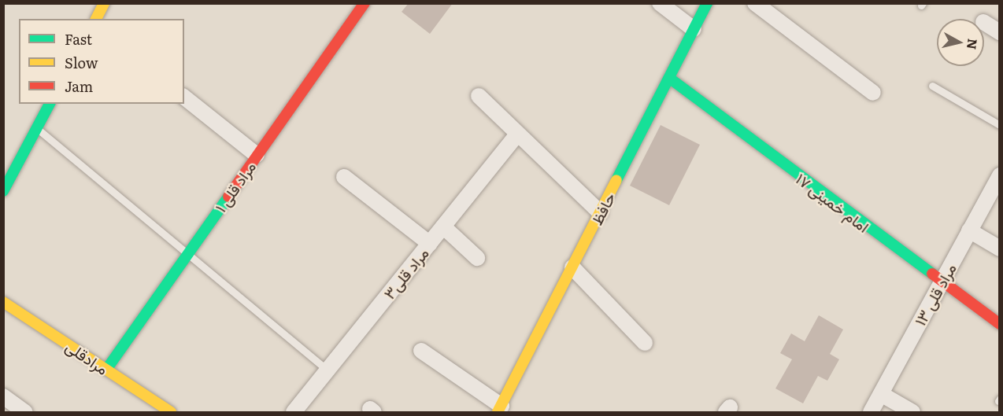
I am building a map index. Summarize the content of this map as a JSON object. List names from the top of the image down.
{
  "streets": {
    "street": [
      "مراد قلی ۱",
      "امام خمینی ۱۷",
      "حافظ",
      "مراد قلی۳",
      "مراد قلی ۱۳",
      "مرادقلی"
    ]
  },
  "crossings": [
    ["مراد قلی ۱", "مرادقلی"],
    ["امام خمینی ۱۷", "حافظ"],
    ["امام خمینی ۱۷", "مراد قلی ۱۳"]
  ],
  "legend": ["Fast", "Slow", "Jam"],
  "north": "right"
}
